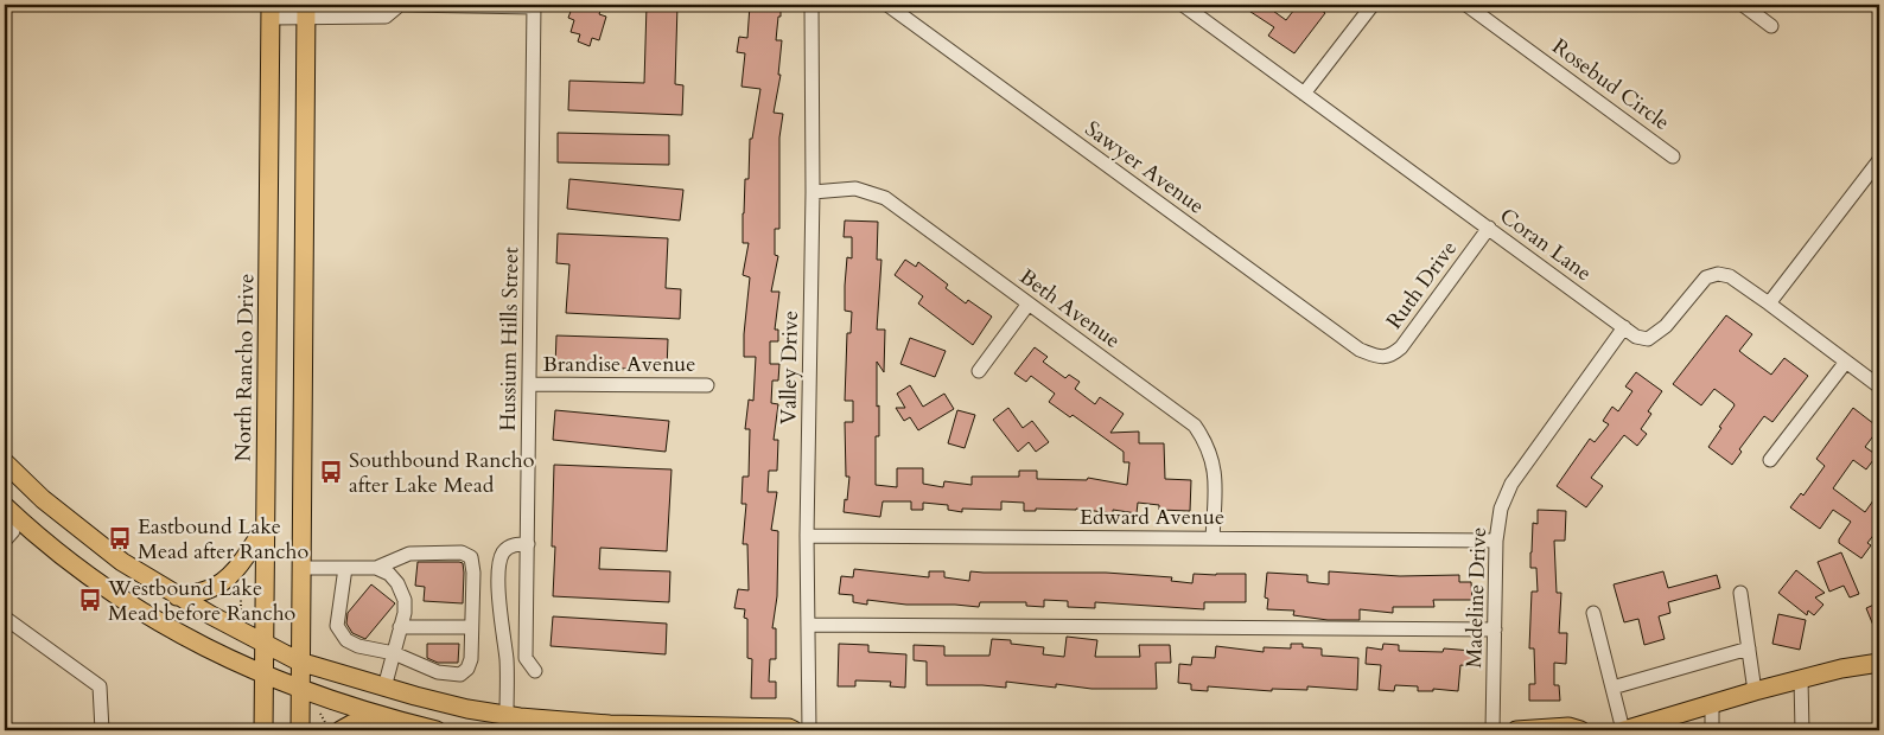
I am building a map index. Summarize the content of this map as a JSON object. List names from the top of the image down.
{
  "streets": {
    "main road": ["North Rancho Drive"],
    "street": [
      "Rosebud Circle",
      "Sawyer Avenue",
      "Coran Lane",
      "Ruth Drive",
      "Beth Avenue",
      "Hussium Hills Street",
      "Brandise Avenue",
      "Valley Drive",
      "Edward Avenue",
      "Madeline Drive"
    ]
  },
  "crossings": [
    ["Sawyer Avenue", "Ruth Drive"],
    ["Coran Lane", "Ruth Drive"],
    ["Coran Lane", "Madeline Drive"],
    ["Beth Avenue", "Valley Drive"],
    ["Beth Avenue", "Edward Avenue"],
    ["Hussium Hills Street", "Brandise Avenue"],
    ["Valley Drive", "Edward Avenue"],
    ["Edward Avenue", "Madeline Drive"]
  ],
  "places": {
    "bus stop": ["Southbound Rancho after Lake Mead", "Eastbound Lake Mead after Rancho", "Westbound Lake Mead before Rancho"]
  }
}
